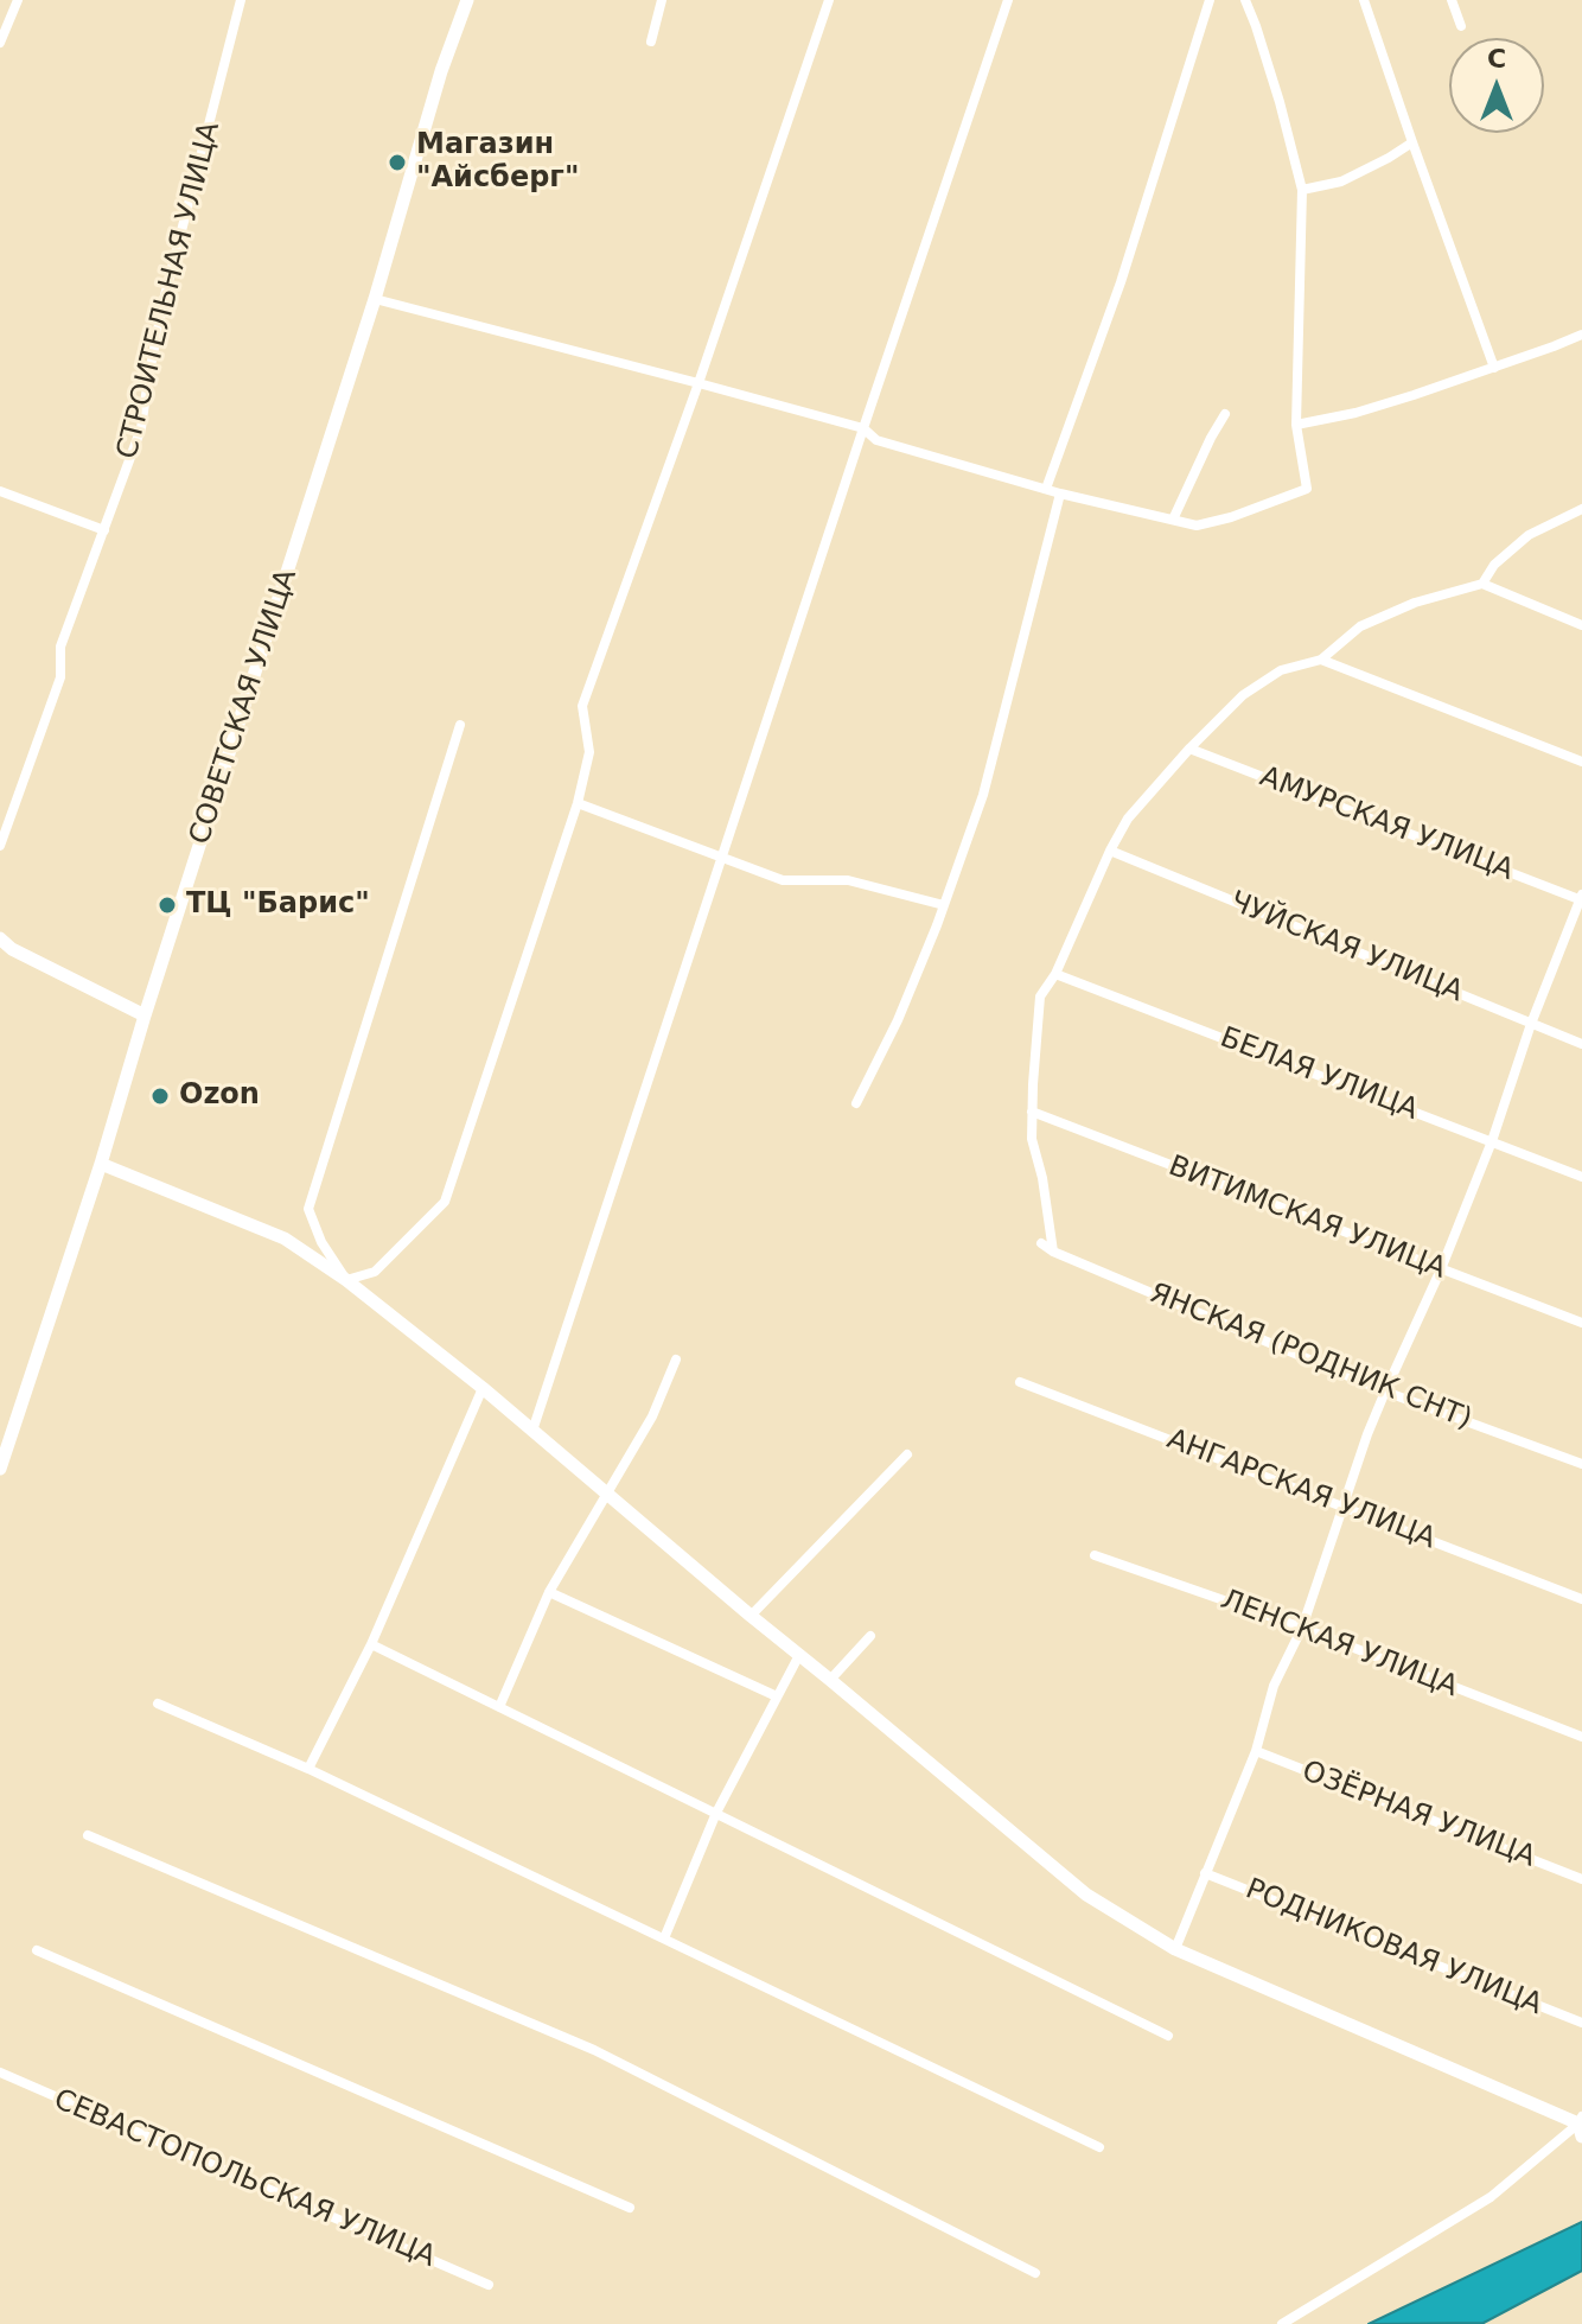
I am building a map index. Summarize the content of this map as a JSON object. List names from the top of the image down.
{
  "streets": {
    "street": [
      "СТРОИТЕЛЬНАЯ УЛИЦА",
      "СОВЕТСКАЯ УЛИЦА",
      "АМУРСКАЯ УЛИЦА",
      "ЧУЙСКАЯ УЛИЦА",
      "БЕЛАЯ УЛИЦА",
      "ВИТИМСКАЯ УЛИЦА",
      "ЯНСКАЯ (РОДНИК СНТ)",
      "АНГАРСКАЯ УЛИЦА",
      "ЛЕНСКАЯ УЛИЦА",
      "ОЗЁРНАЯ УЛИЦА",
      "РОДНИКОВАЯ УЛИЦА",
      "СЕВАСТОПОЛЬСКАЯ УЛИЦА"
    ]
  },
  "places": ["Магазин \"Айсберг\"", "ТЦ \"Барис\"", "Ozon"],
  "north": "top"
}
